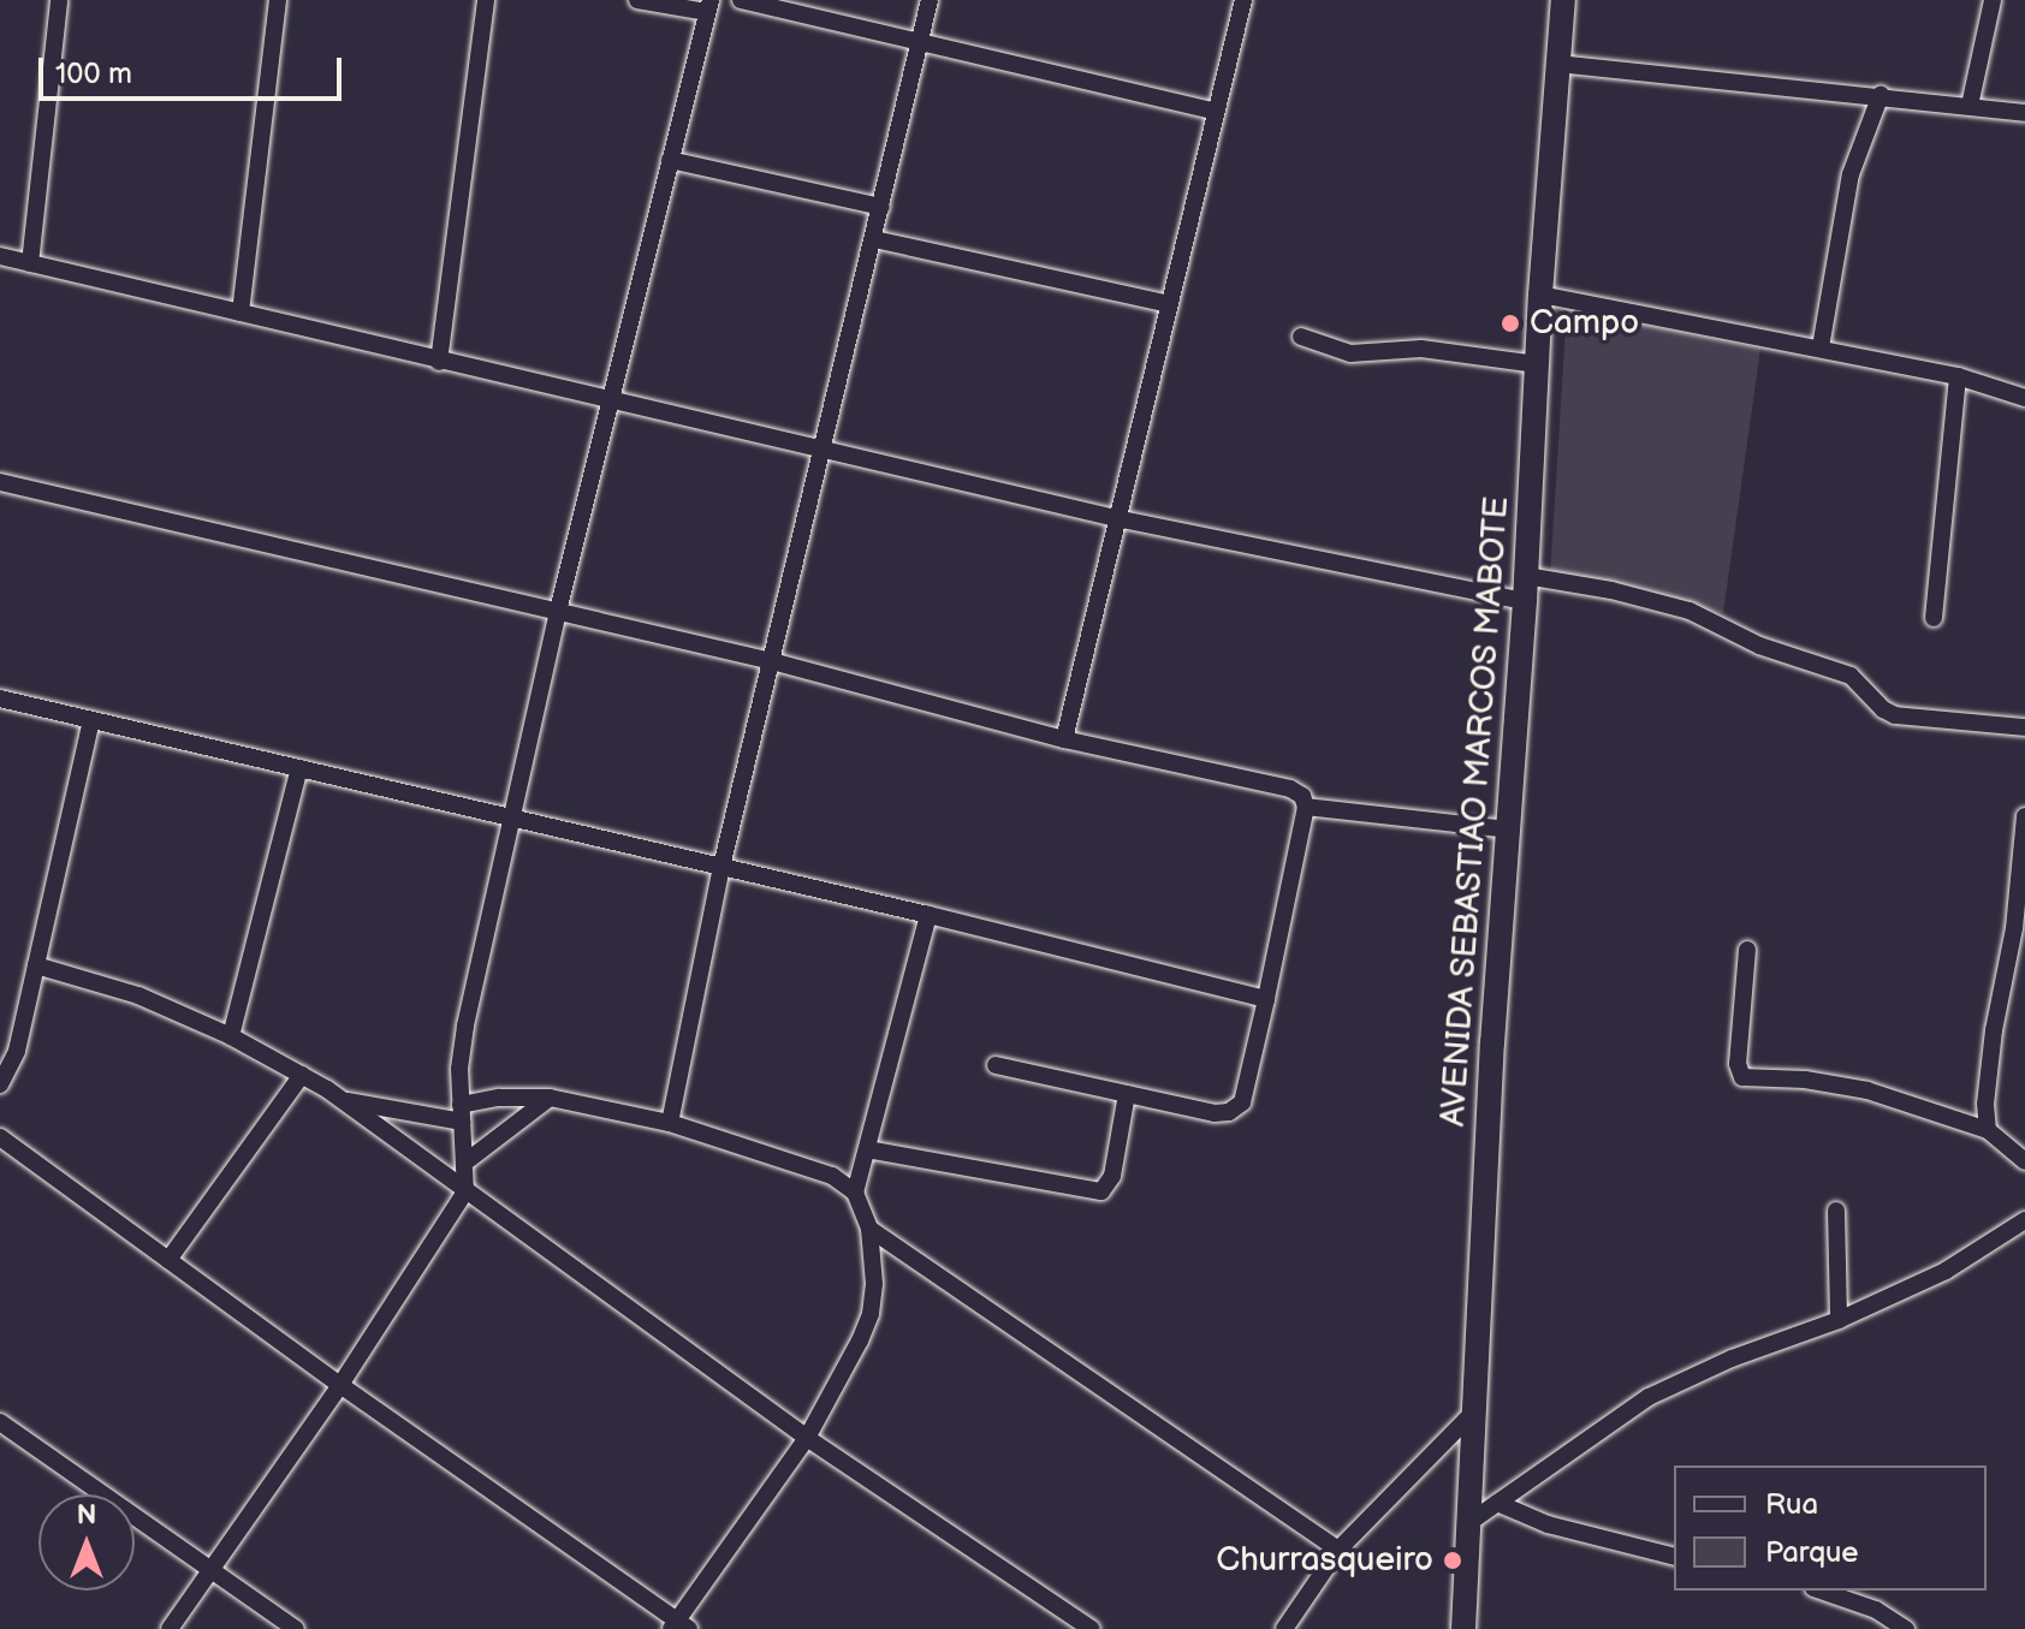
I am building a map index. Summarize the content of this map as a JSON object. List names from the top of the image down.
{
  "streets": {
    "main road": ["AVENIDA SEBASTIAO MARCOS MABOTE"]
  },
  "places": ["Campo", "Churrasqueiro"],
  "legend": ["Rua", "Parque"],
  "scale_bar": "100 m",
  "north": "top"
}
